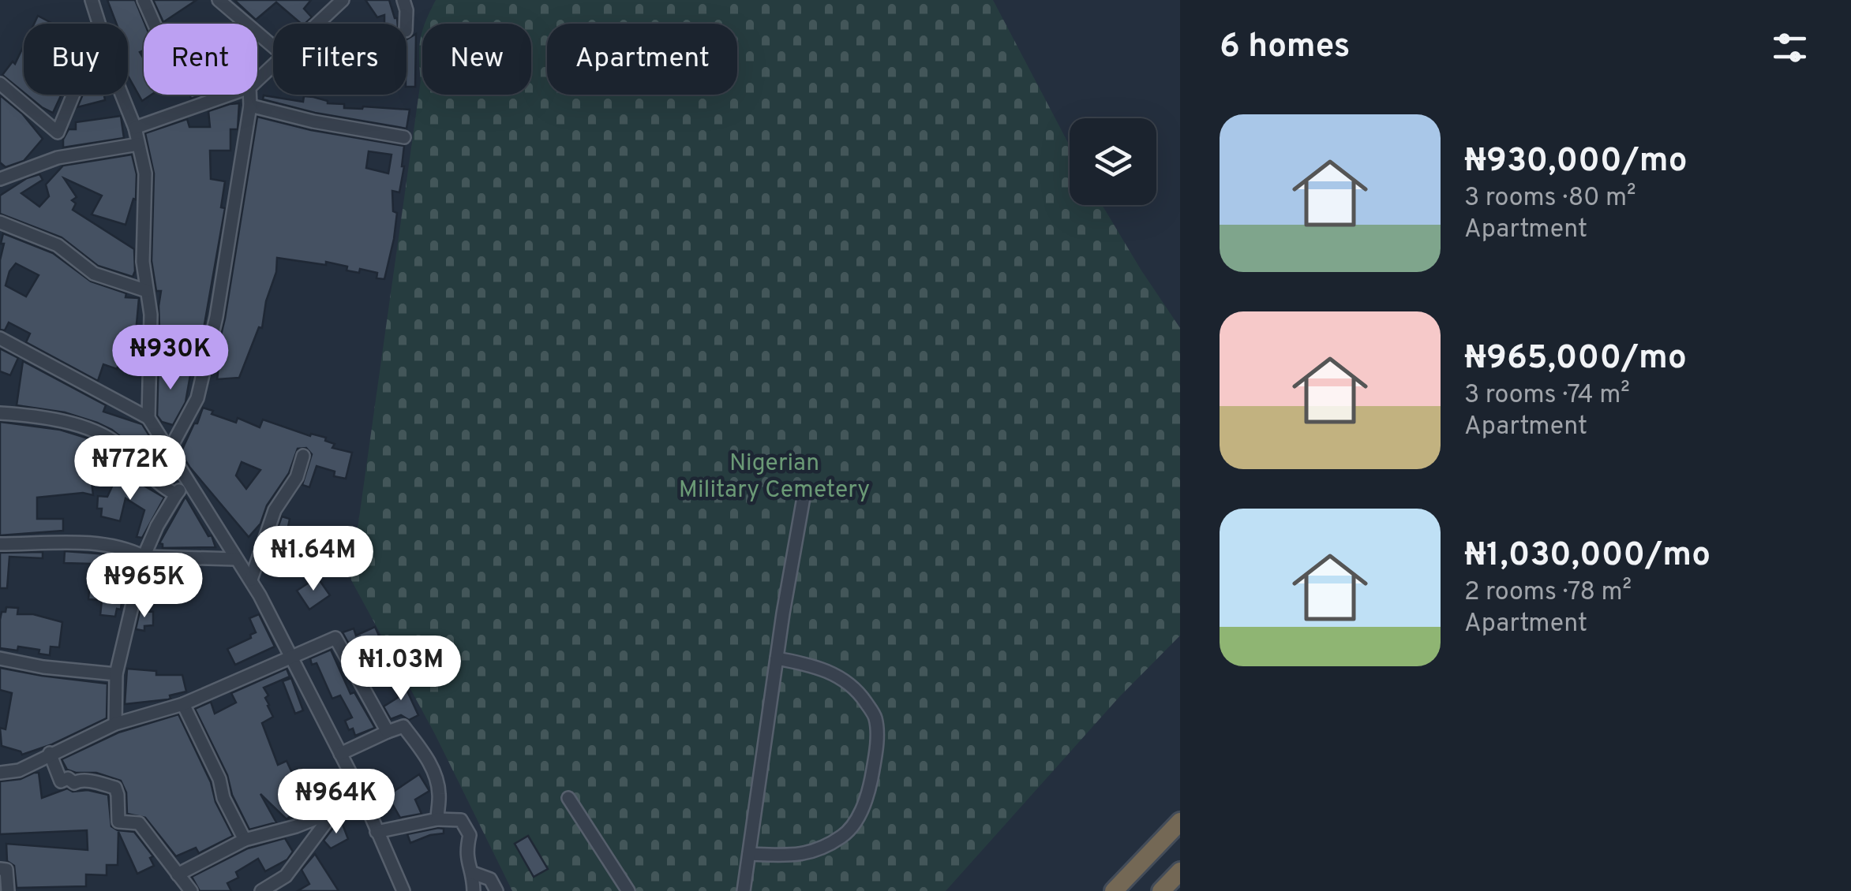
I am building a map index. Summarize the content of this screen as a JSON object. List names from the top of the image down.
{
  "parks": ["Nigerian Military Cemetery"],
  "page": {
    "heading": "6 homes",
    "chip": [
      "Buy",
      "Rent",
      "Filters",
      "New",
      "Apartment"
    ],
    "list": [
      {
        "name": "₦930,000/mo",
        "note": "3 rooms · 80 m² · Apartment"
      },
      {
        "name": "₦965,000/mo",
        "note": "3 rooms · 74 m² · Apartment"
      },
      {
        "name": "₦1,030,000/mo",
        "note": "2 rooms · 78 m² · Apartment"
      }
    ],
    "price": [
      "₦930K",
      "₦772K",
      "₦1.64M",
      "₦965K",
      "₦1.03M",
      "₦964K"
    ]
  }
}
